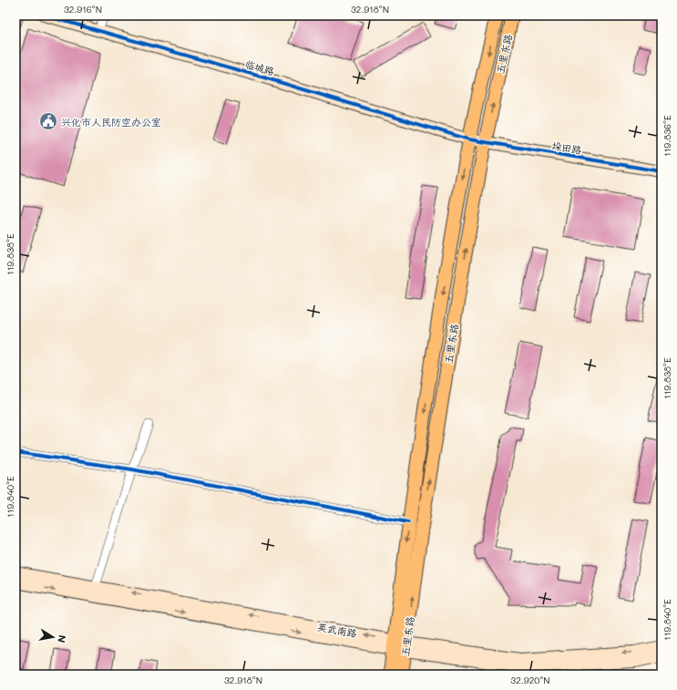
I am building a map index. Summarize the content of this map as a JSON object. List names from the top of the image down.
{
  "streets": {
    "main road": [
      "五里东路",
      "临城路",
      "垛田路",
      "英武南路"
    ]
  },
  "crossings": [
    ["五里东路", "临城路"],
    ["五里东路", "垛田路"],
    ["五里东路", "英武南路"],
    ["临城路", "垛田路"]
  ],
  "places": {
    "public building": ["兴化市人民防空办公室"]
  },
  "north": "right",
  "coordinates": [
    "32.916°N",
    "32.918°N",
    "119.836°E",
    "119.838°E",
    "119.840°E",
    "32.920°N"
  ]
}
